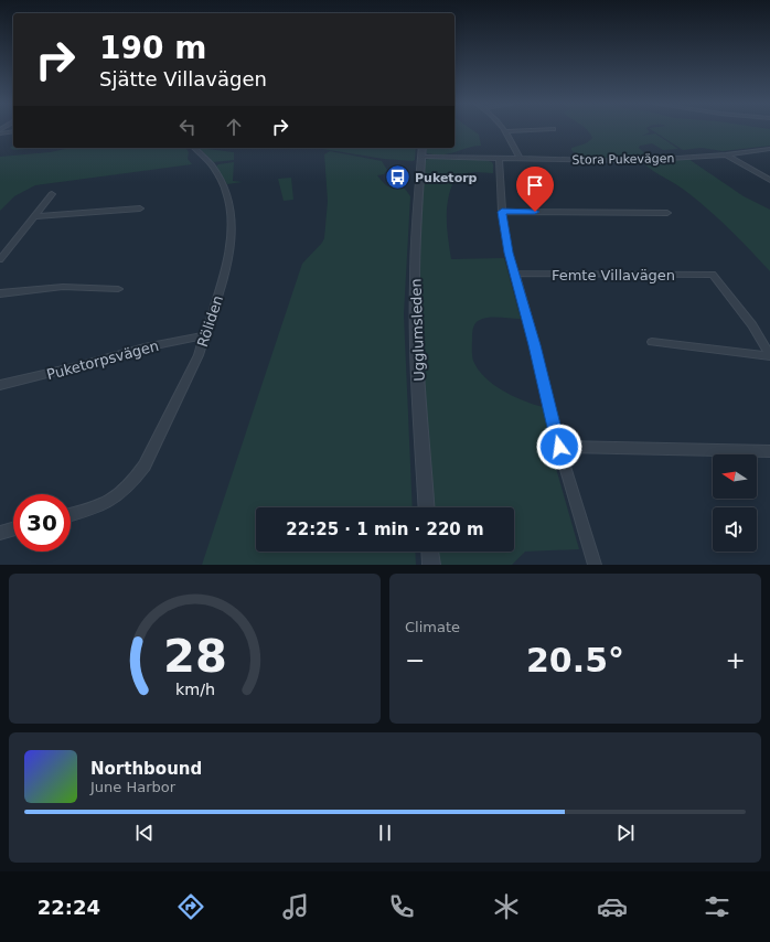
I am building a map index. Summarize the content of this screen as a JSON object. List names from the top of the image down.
{
  "streets": {
    "street": [
      "Stora Pukevägen",
      "Femte Villavägen",
      "Röliden",
      "Ugglumsleden",
      "Puketorpsvägen"
    ]
  },
  "crossings": [
    ["Stora Pukevägen", "Ugglumsleden"],
    ["Röliden", "Puketorpsvägen"]
  ],
  "places": {
    "bus stop": ["Puketorp"]
  },
  "north": "left",
  "page": {
    "turn": ["190 m", "Sjätte Villavägen"],
    "limit": "30",
    "trip": "22:25 · 1 min · 220 m",
    "tile": "Climate",
    "heat": ["−", "20.5°", "+"],
    "song": ["Northbound", "June Harbor"],
    "tabs": "22:24",
    "gauge": ["28", "km/h"]
  }
}
